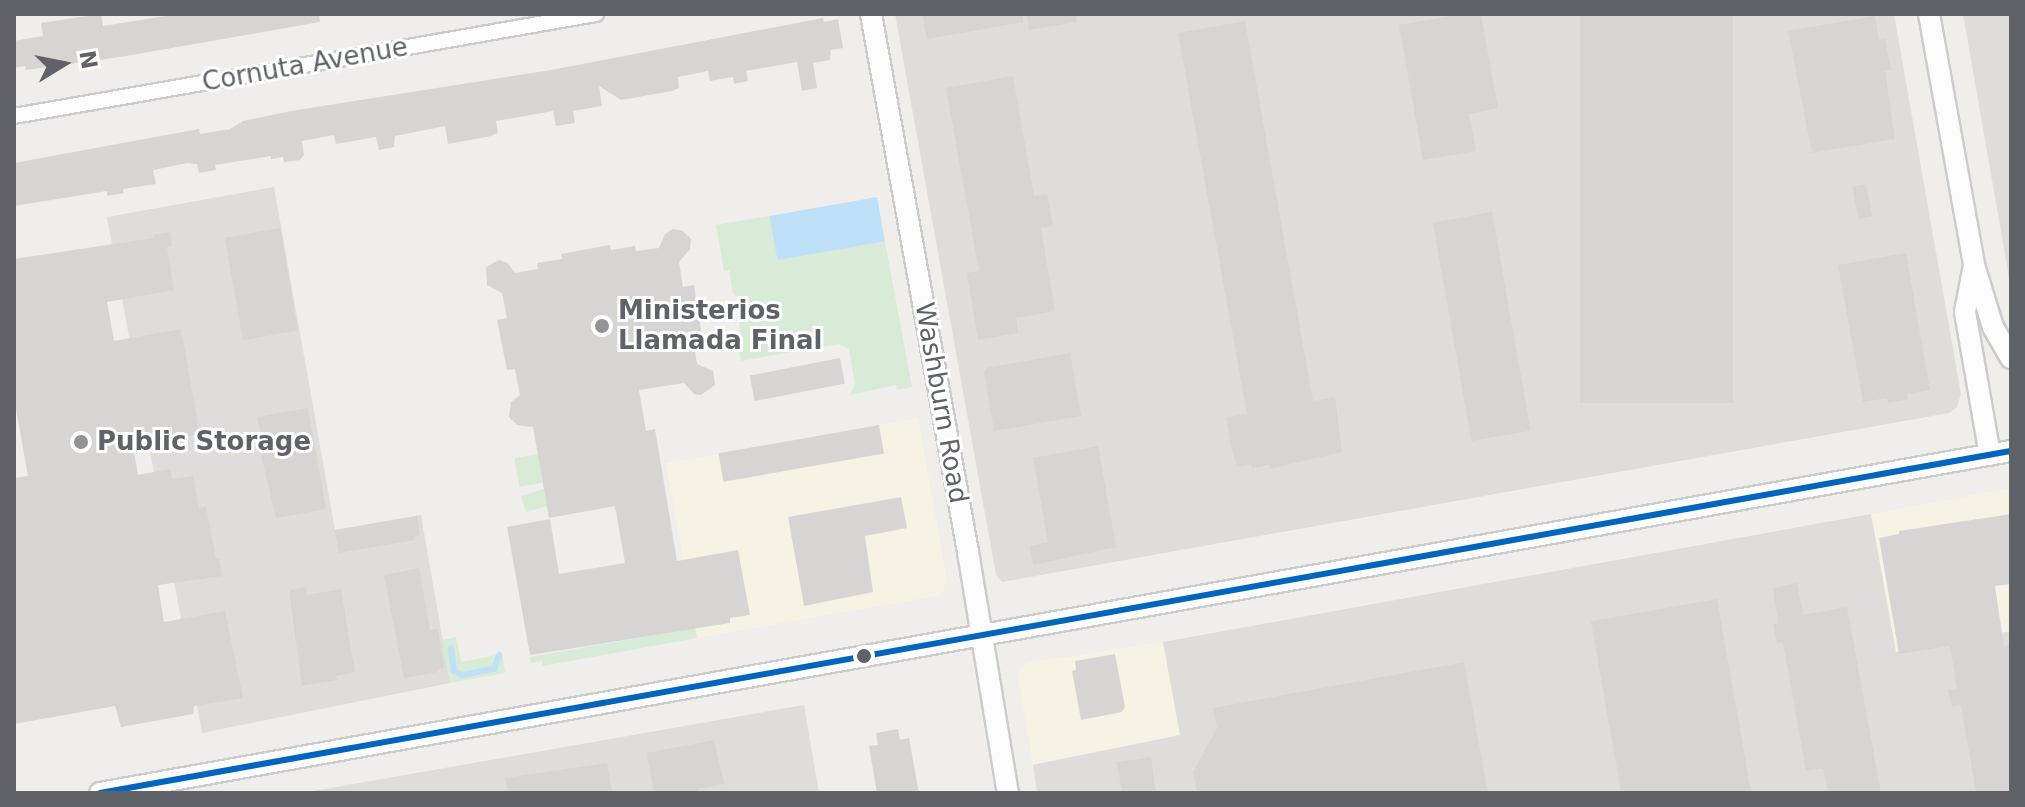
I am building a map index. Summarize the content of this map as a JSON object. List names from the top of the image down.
{
  "streets": {
    "main road": ["Washburn Road"],
    "street": ["Cornuta Avenue"]
  },
  "places": ["Ministerios Llamada Final", "Public Storage"],
  "north": "right"
}
